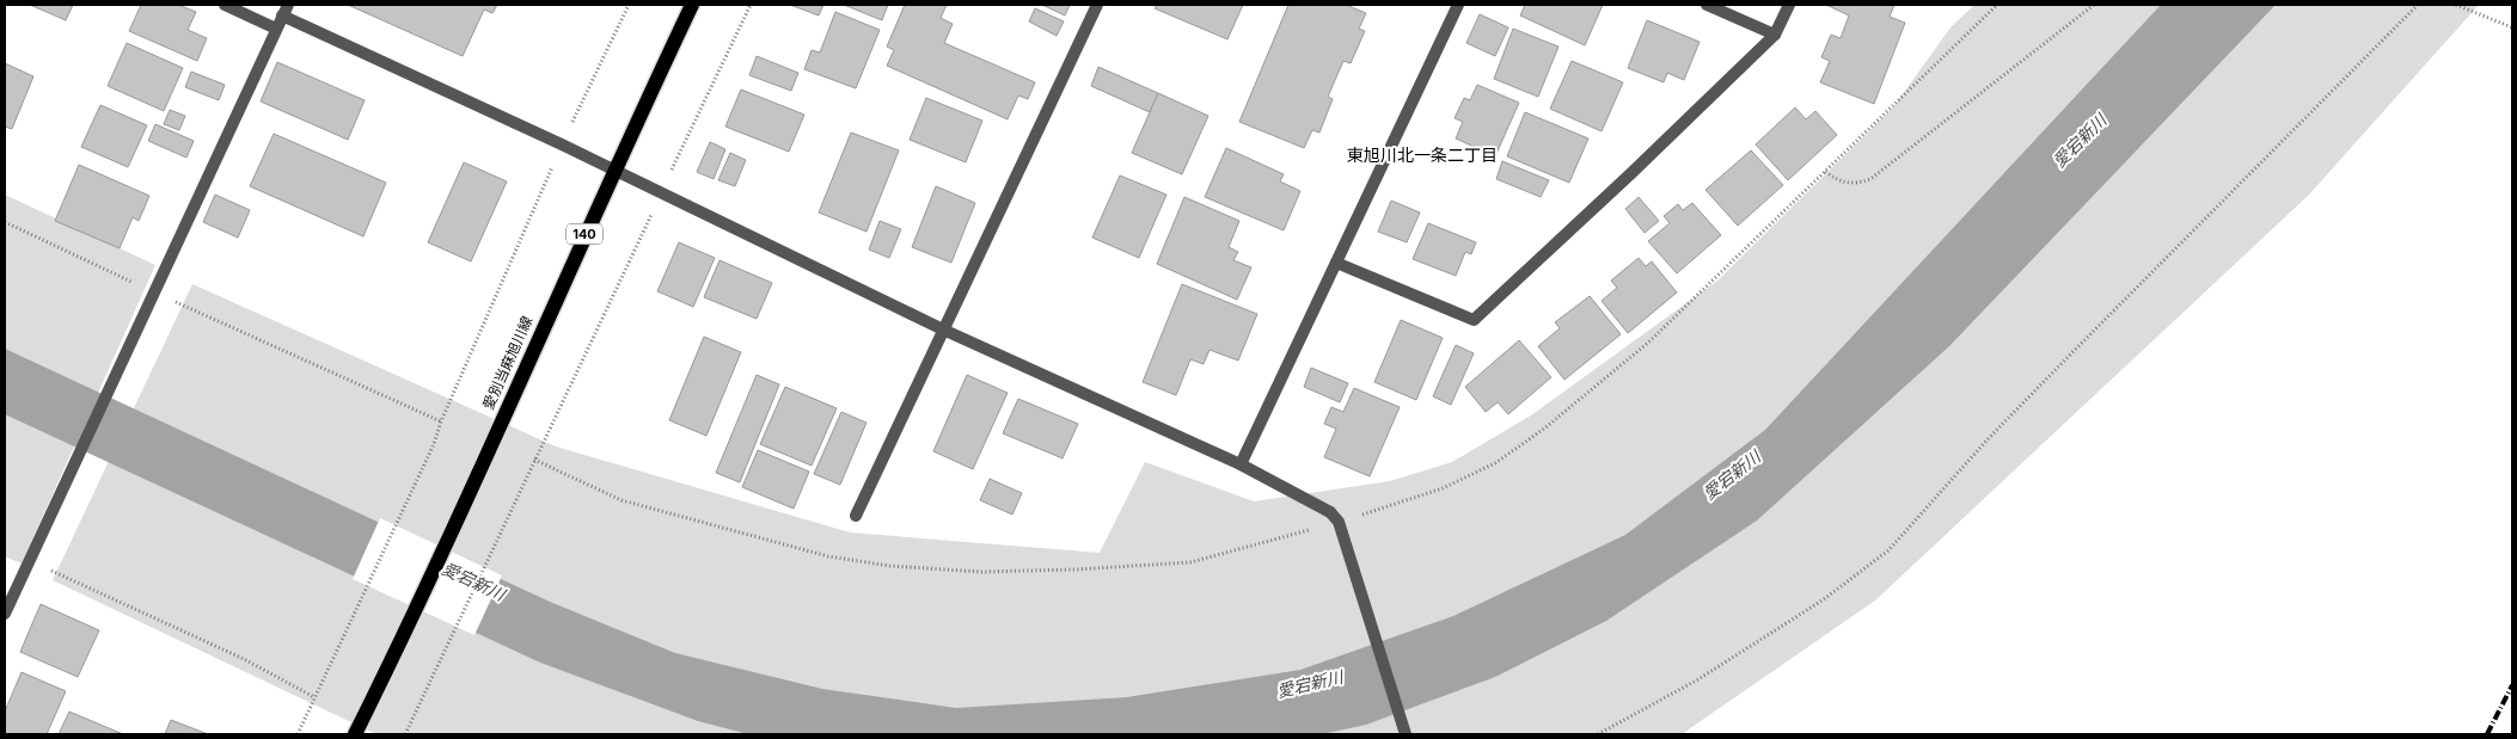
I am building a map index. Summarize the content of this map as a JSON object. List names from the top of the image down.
{
  "streets": {
    "main road": ["140", "愛別当麻旭川線"]
  },
  "districts": ["東旭川北一条二丁目"],
  "water": ["愛宕新川"]
}
